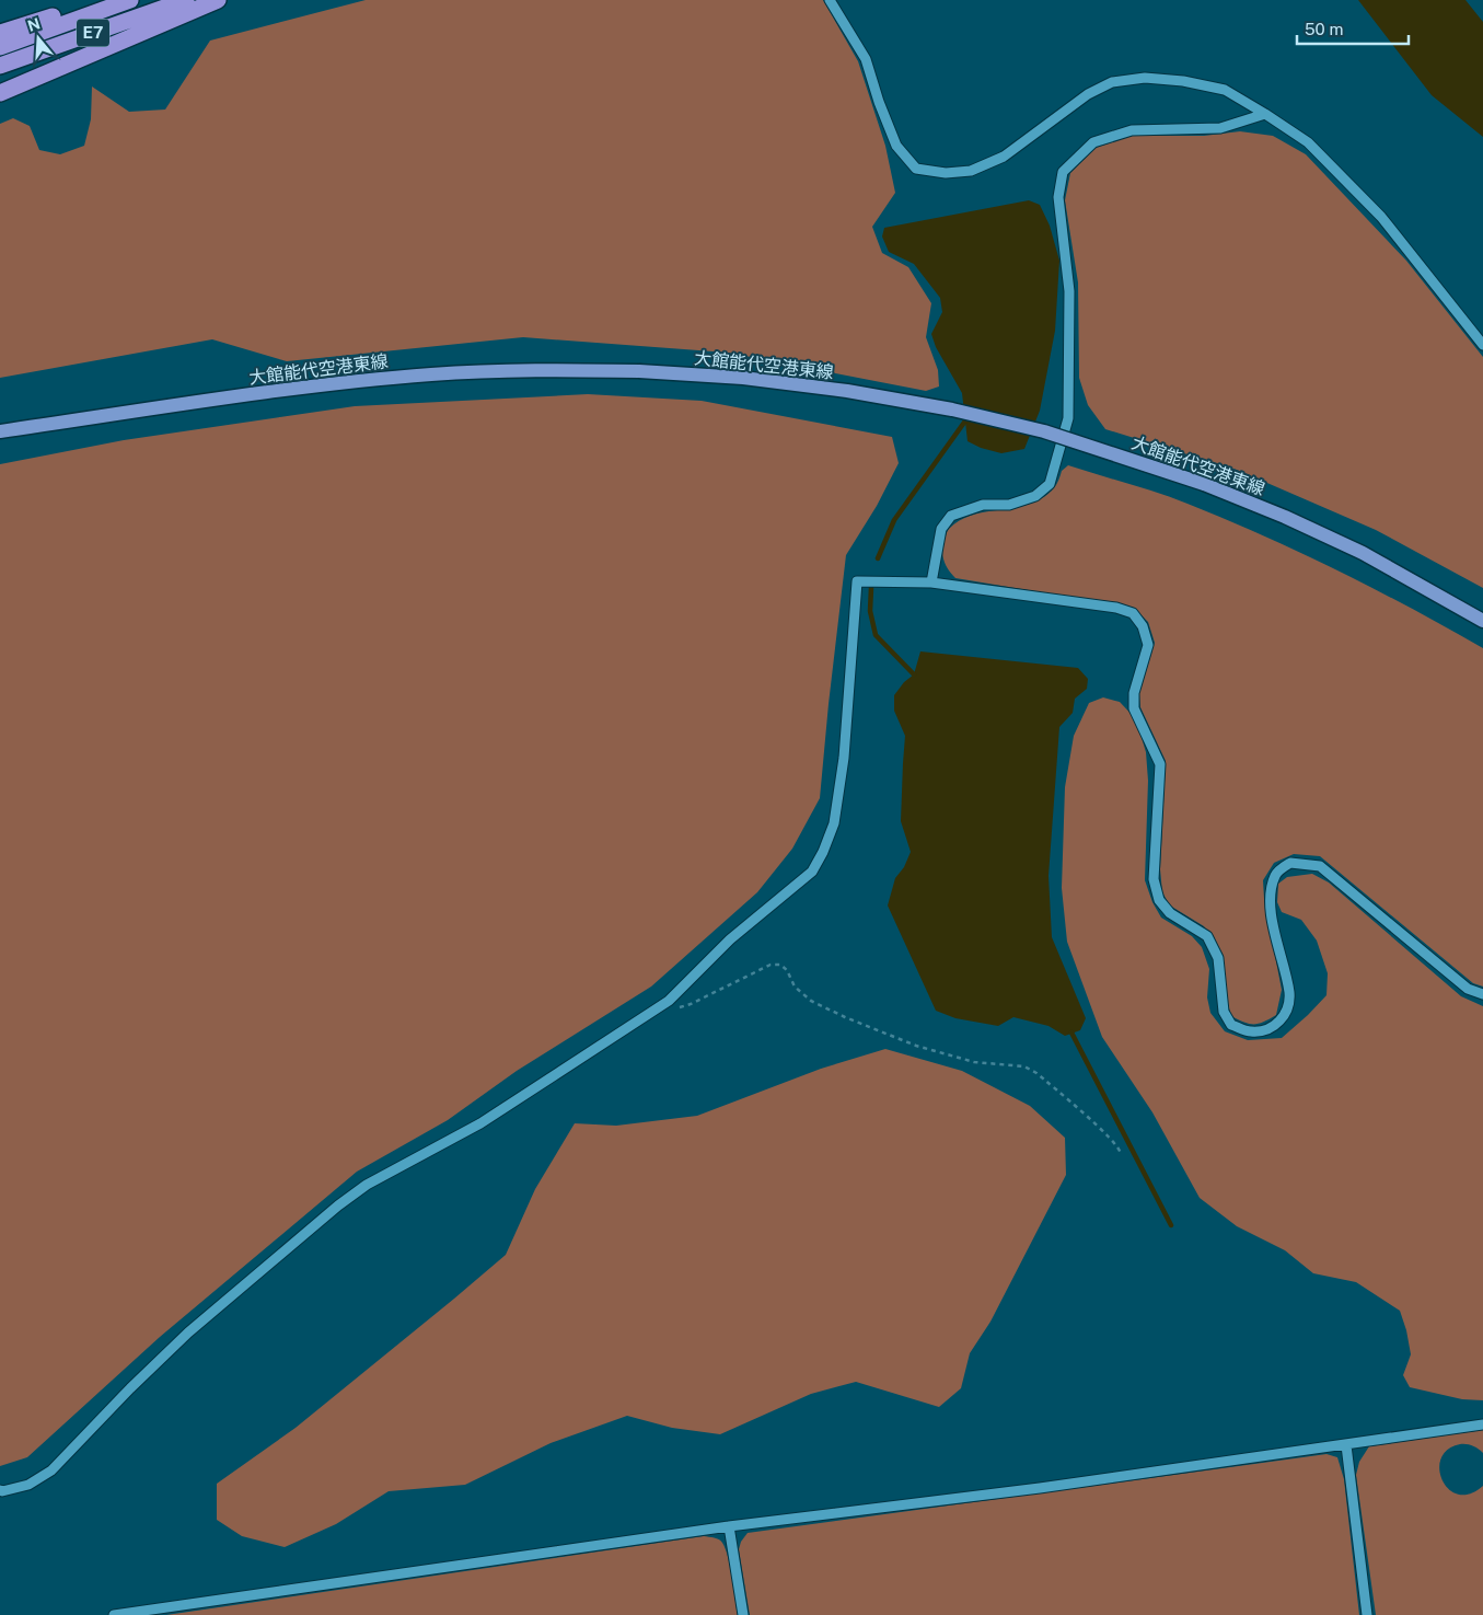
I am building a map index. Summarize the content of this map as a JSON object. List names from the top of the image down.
{
  "streets": {
    "highway": ["E7"],
    "main road": ["大館能代空港東線"]
  },
  "scale_bar": "50 m",
  "north": "top"
}
